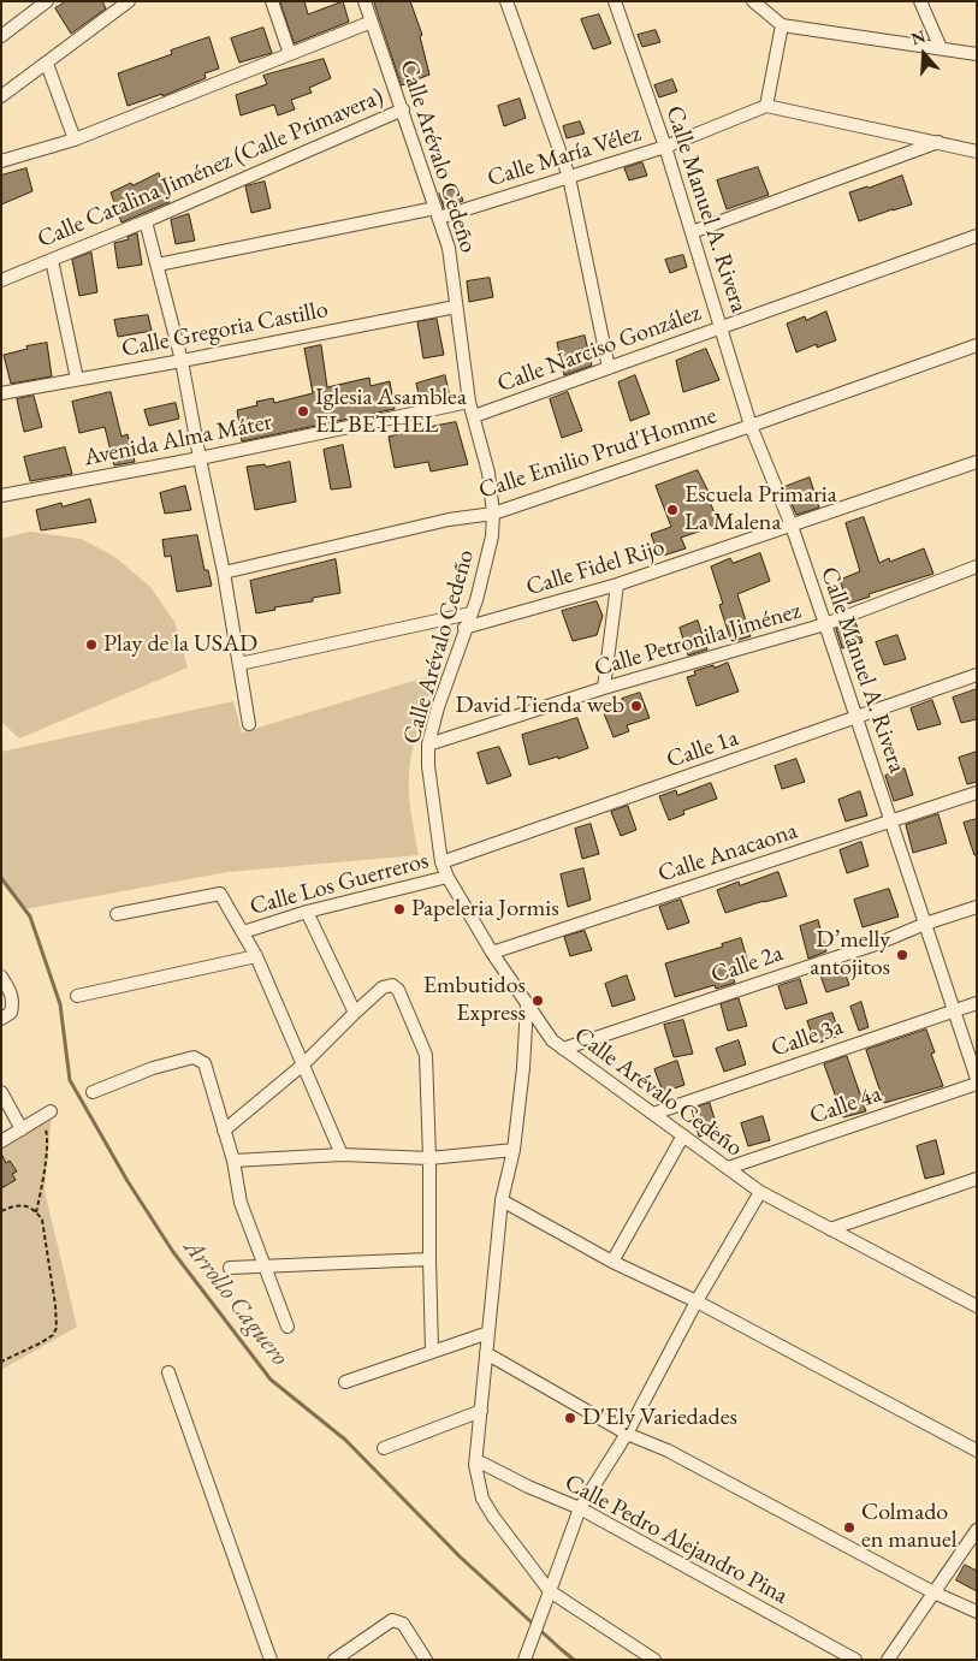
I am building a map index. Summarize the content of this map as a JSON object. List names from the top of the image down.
{
  "streets": {
    "street": [
      "Calle Arévalo Cedeño",
      "Calle María Vélez",
      "Calle Catalina Jiménez (Calle Primavera)",
      "Calle Manuel A. Rivera",
      "Calle Gregoria Castillo",
      "Calle Narciso González",
      "Avenida Alma Máter",
      "Calle Emilio Prud'Homme",
      "Calle Fidel Rijo",
      "Calle Petronila Jiménez",
      "Calle 1a",
      "Calle Anacaona",
      "Calle Los Guerreros",
      "Calle 2a",
      "Calle 3a",
      "Calle 4a",
      "Calle Pedro Alejandro Pina"
    ]
  },
  "crossings": [
    ["Calle Arévalo Cedeño", "Calle María Vélez"],
    ["Calle Arévalo Cedeño", "Calle Catalina Jiménez (Calle Primavera)"],
    ["Calle Arévalo Cedeño", "Calle Gregoria Castillo"],
    ["Calle Arévalo Cedeño", "Calle Narciso González"],
    ["Calle Arévalo Cedeño", "Avenida Alma Máter"],
    ["Calle Arévalo Cedeño", "Calle Emilio Prud'Homme"],
    ["Calle Arévalo Cedeño", "Calle Fidel Rijo"],
    ["Calle Arévalo Cedeño", "Calle Petronila Jiménez"],
    ["Calle Arévalo Cedeño", "Calle 1a"],
    ["Calle Arévalo Cedeño", "Calle Anacaona"],
    ["Calle Arévalo Cedeño", "Calle Los Guerreros"],
    ["Calle Arévalo Cedeño", "Calle 2a"],
    ["Calle Arévalo Cedeño", "Calle 3a"],
    ["Calle Arévalo Cedeño", "Calle 4a"],
    ["Calle María Vélez", "Calle Manuel A. Rivera"],
    ["Calle Manuel A. Rivera", "Calle Narciso González"],
    ["Calle Manuel A. Rivera", "Calle Emilio Prud'Homme"],
    ["Calle Manuel A. Rivera", "Calle Fidel Rijo"],
    ["Calle Manuel A. Rivera", "Calle Petronila Jiménez"],
    ["Calle Manuel A. Rivera", "Calle 1a"],
    ["Calle Manuel A. Rivera", "Calle Anacaona"],
    ["Calle Manuel A. Rivera", "Calle 2a"],
    ["Calle Manuel A. Rivera", "Calle 3a"],
    ["Calle Manuel A. Rivera", "Calle 4a"]
  ],
  "water": ["Arrollo Caguero"],
  "places": [
    "Iglesia Asamblea EL BETHEL",
    "Escuela Primaria La Malena",
    "Play de la USAD",
    "David Tienda web",
    "Papeleria Jormis",
    "D’melly antojitos",
    "Embutidos Express",
    "D'Ely Variedades",
    "Colmado en manuel"
  ],
  "north": "top"
}
